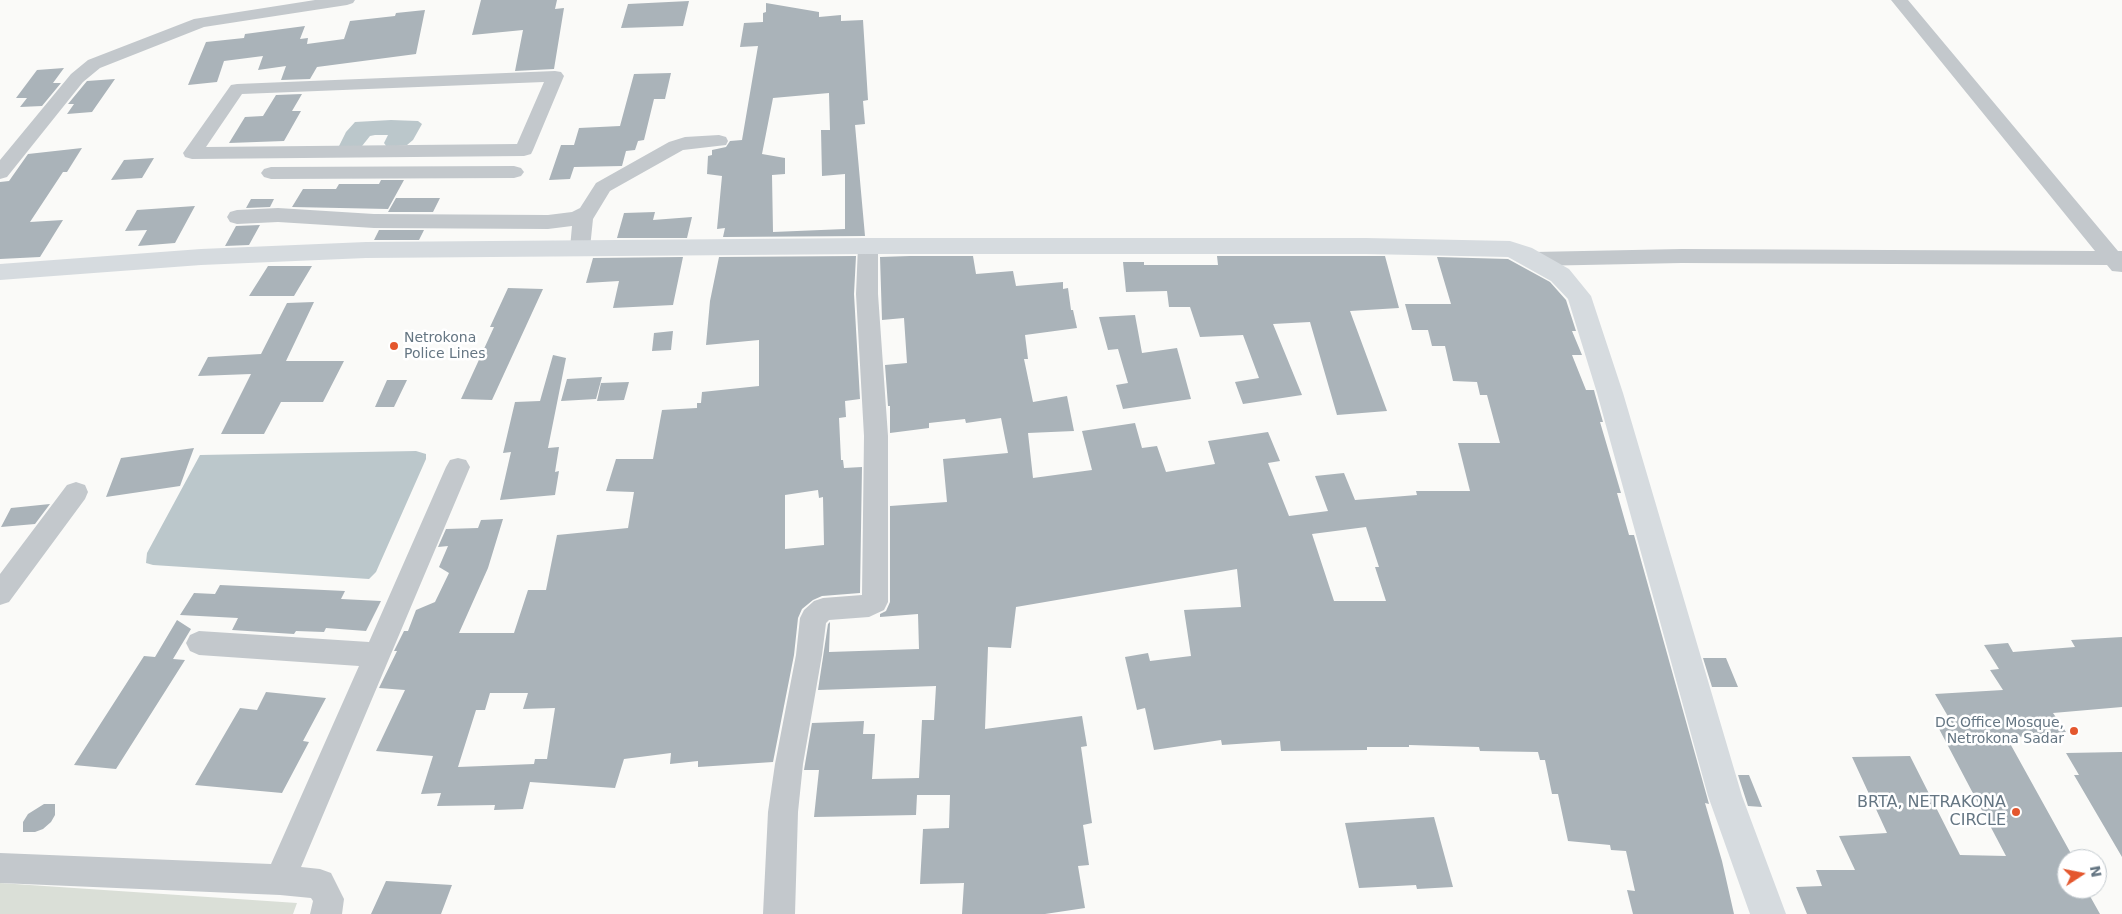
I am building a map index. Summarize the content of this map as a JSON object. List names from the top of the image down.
{
  "places": ["Netrokona Police Lines", "DC Office Mosque, Netrokona Sadar", "BRTA, NETRAKONA CIRCLE"],
  "north": "right"
}
